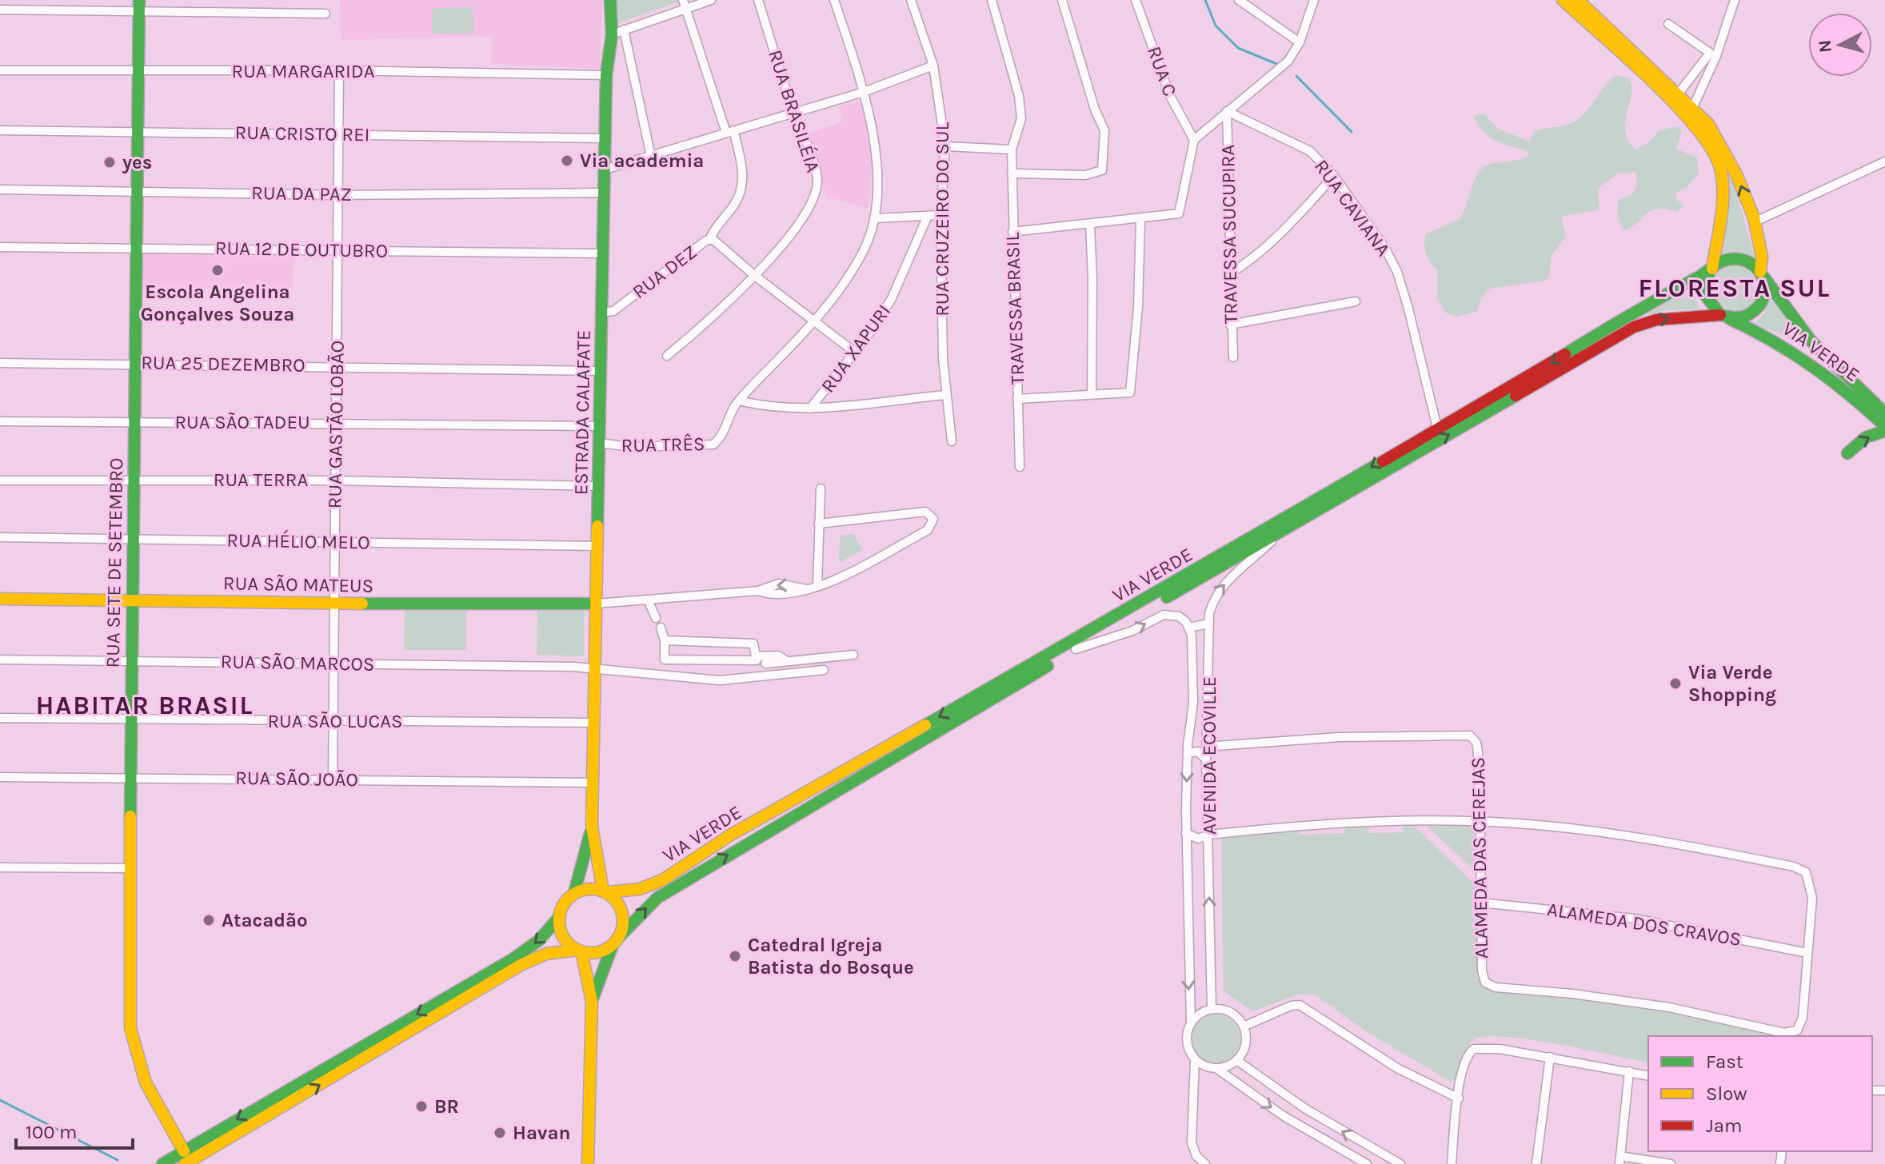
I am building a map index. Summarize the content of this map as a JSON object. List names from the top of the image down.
{
  "streets": {
    "main road": [
      "VIA VERDE",
      "ESTRADA CALAFATE",
      "RUA SETE DE SETEMBRO",
      "RUA SÃO MATEUS"
    ],
    "street": [
      "RUA MARGARIDA",
      "RUA C",
      "RUA BRASILÉIA",
      "RUA CRISTO REI",
      "RUA DA PAZ",
      "RUA CAVIANA",
      "RUA CRUZEIRO DO SUL",
      "TRAVESSA SUCUPIRA",
      "RUA 12 DE OUTUBRO",
      "RUA DEZ",
      "TRAVESSA BRASIL",
      "RUA XAPURI",
      "RUA 25 DEZEMBRO",
      "RUA SÃO TADEU",
      "RUA GASTÃO LOBÃO",
      "RUA TRÊS",
      "RUA TERRA",
      "RUA HÉLIO MELO",
      "RUA SÃO MARCOS",
      "RUA SÃO LUCAS",
      "AVENIDA ECOVILLE",
      "RUA SÃO JOÃO",
      "ALAMEDA DAS CEREJAS",
      "ALAMEDA DOS CRAVOS"
    ]
  },
  "crossings": [
    ["RUA MARGARIDA", "ESTRADA CALAFATE"],
    ["RUA MARGARIDA", "RUA GASTÃO LOBÃO"],
    ["RUA MARGARIDA", "RUA SETE DE SETEMBRO"],
    ["RUA BRASILÉIA", "RUA DEZ"],
    ["RUA CRISTO REI", "ESTRADA CALAFATE"],
    ["RUA CRISTO REI", "RUA GASTÃO LOBÃO"],
    ["RUA CRISTO REI", "RUA SETE DE SETEMBRO"],
    ["RUA DA PAZ", "ESTRADA CALAFATE"],
    ["RUA DA PAZ", "RUA GASTÃO LOBÃO"],
    ["RUA DA PAZ", "RUA SETE DE SETEMBRO"],
    ["RUA CAVIANA", "TRAVESSA SUCUPIRA"],
    ["RUA CAVIANA", "VIA VERDE"],
    ["RUA 12 DE OUTUBRO", "ESTRADA CALAFATE"],
    ["RUA 12 DE OUTUBRO", "RUA GASTÃO LOBÃO"],
    ["RUA 12 DE OUTUBRO", "RUA SETE DE SETEMBRO"],
    ["RUA DEZ", "RUA XAPURI"],
    ["RUA DEZ", "ESTRADA CALAFATE"],
    ["VIA VERDE", "ESTRADA CALAFATE"],
    ["VIA VERDE", "AVENIDA ECOVILLE"],
    ["RUA 25 DEZEMBRO", "ESTRADA CALAFATE"],
    ["RUA 25 DEZEMBRO", "RUA GASTÃO LOBÃO"],
    ["RUA 25 DEZEMBRO", "RUA SETE DE SETEMBRO"],
    ["ESTRADA CALAFATE", "RUA SÃO TADEU"],
    ["ESTRADA CALAFATE", "RUA TRÊS"],
    ["ESTRADA CALAFATE", "RUA TERRA"],
    ["ESTRADA CALAFATE", "RUA HÉLIO MELO"],
    ["ESTRADA CALAFATE", "RUA SÃO MATEUS"],
    ["ESTRADA CALAFATE", "RUA SÃO MARCOS"],
    ["ESTRADA CALAFATE", "RUA SÃO LUCAS"],
    ["ESTRADA CALAFATE", "RUA SÃO JOÃO"],
    ["RUA SÃO TADEU", "RUA GASTÃO LOBÃO"],
    ["RUA SÃO TADEU", "RUA SETE DE SETEMBRO"],
    ["RUA GASTÃO LOBÃO", "RUA TERRA"],
    ["RUA GASTÃO LOBÃO", "RUA HÉLIO MELO"],
    ["RUA GASTÃO LOBÃO", "RUA SÃO MATEUS"],
    ["RUA GASTÃO LOBÃO", "RUA SÃO MARCOS"],
    ["RUA GASTÃO LOBÃO", "RUA SÃO LUCAS"],
    ["RUA GASTÃO LOBÃO", "RUA SÃO JOÃO"],
    ["RUA TERRA", "RUA SETE DE SETEMBRO"],
    ["RUA HÉLIO MELO", "RUA SETE DE SETEMBRO"],
    ["RUA SETE DE SETEMBRO", "RUA SÃO MATEUS"],
    ["RUA SETE DE SETEMBRO", "RUA SÃO MARCOS"],
    ["RUA SETE DE SETEMBRO", "RUA SÃO LUCAS"],
    ["RUA SETE DE SETEMBRO", "RUA SÃO JOÃO"],
    ["AVENIDA ECOVILLE", "ALAMEDA DAS CEREJAS"],
    ["ALAMEDA DAS CEREJAS", "ALAMEDA DOS CRAVOS"]
  ],
  "districts": ["FLORESTA SUL", "HABITAR BRASIL"],
  "places": [
    "Via academia",
    "yes",
    "Escola Angelina Gonçalves Souza",
    "Via Verde Shopping",
    "Atacadão",
    "Catedral Igreja Batista do Bosque",
    "BR",
    "Havan"
  ],
  "legend": ["Fast", "Slow", "Jam"],
  "scale_bar": "100 m",
  "north": "left"
}
